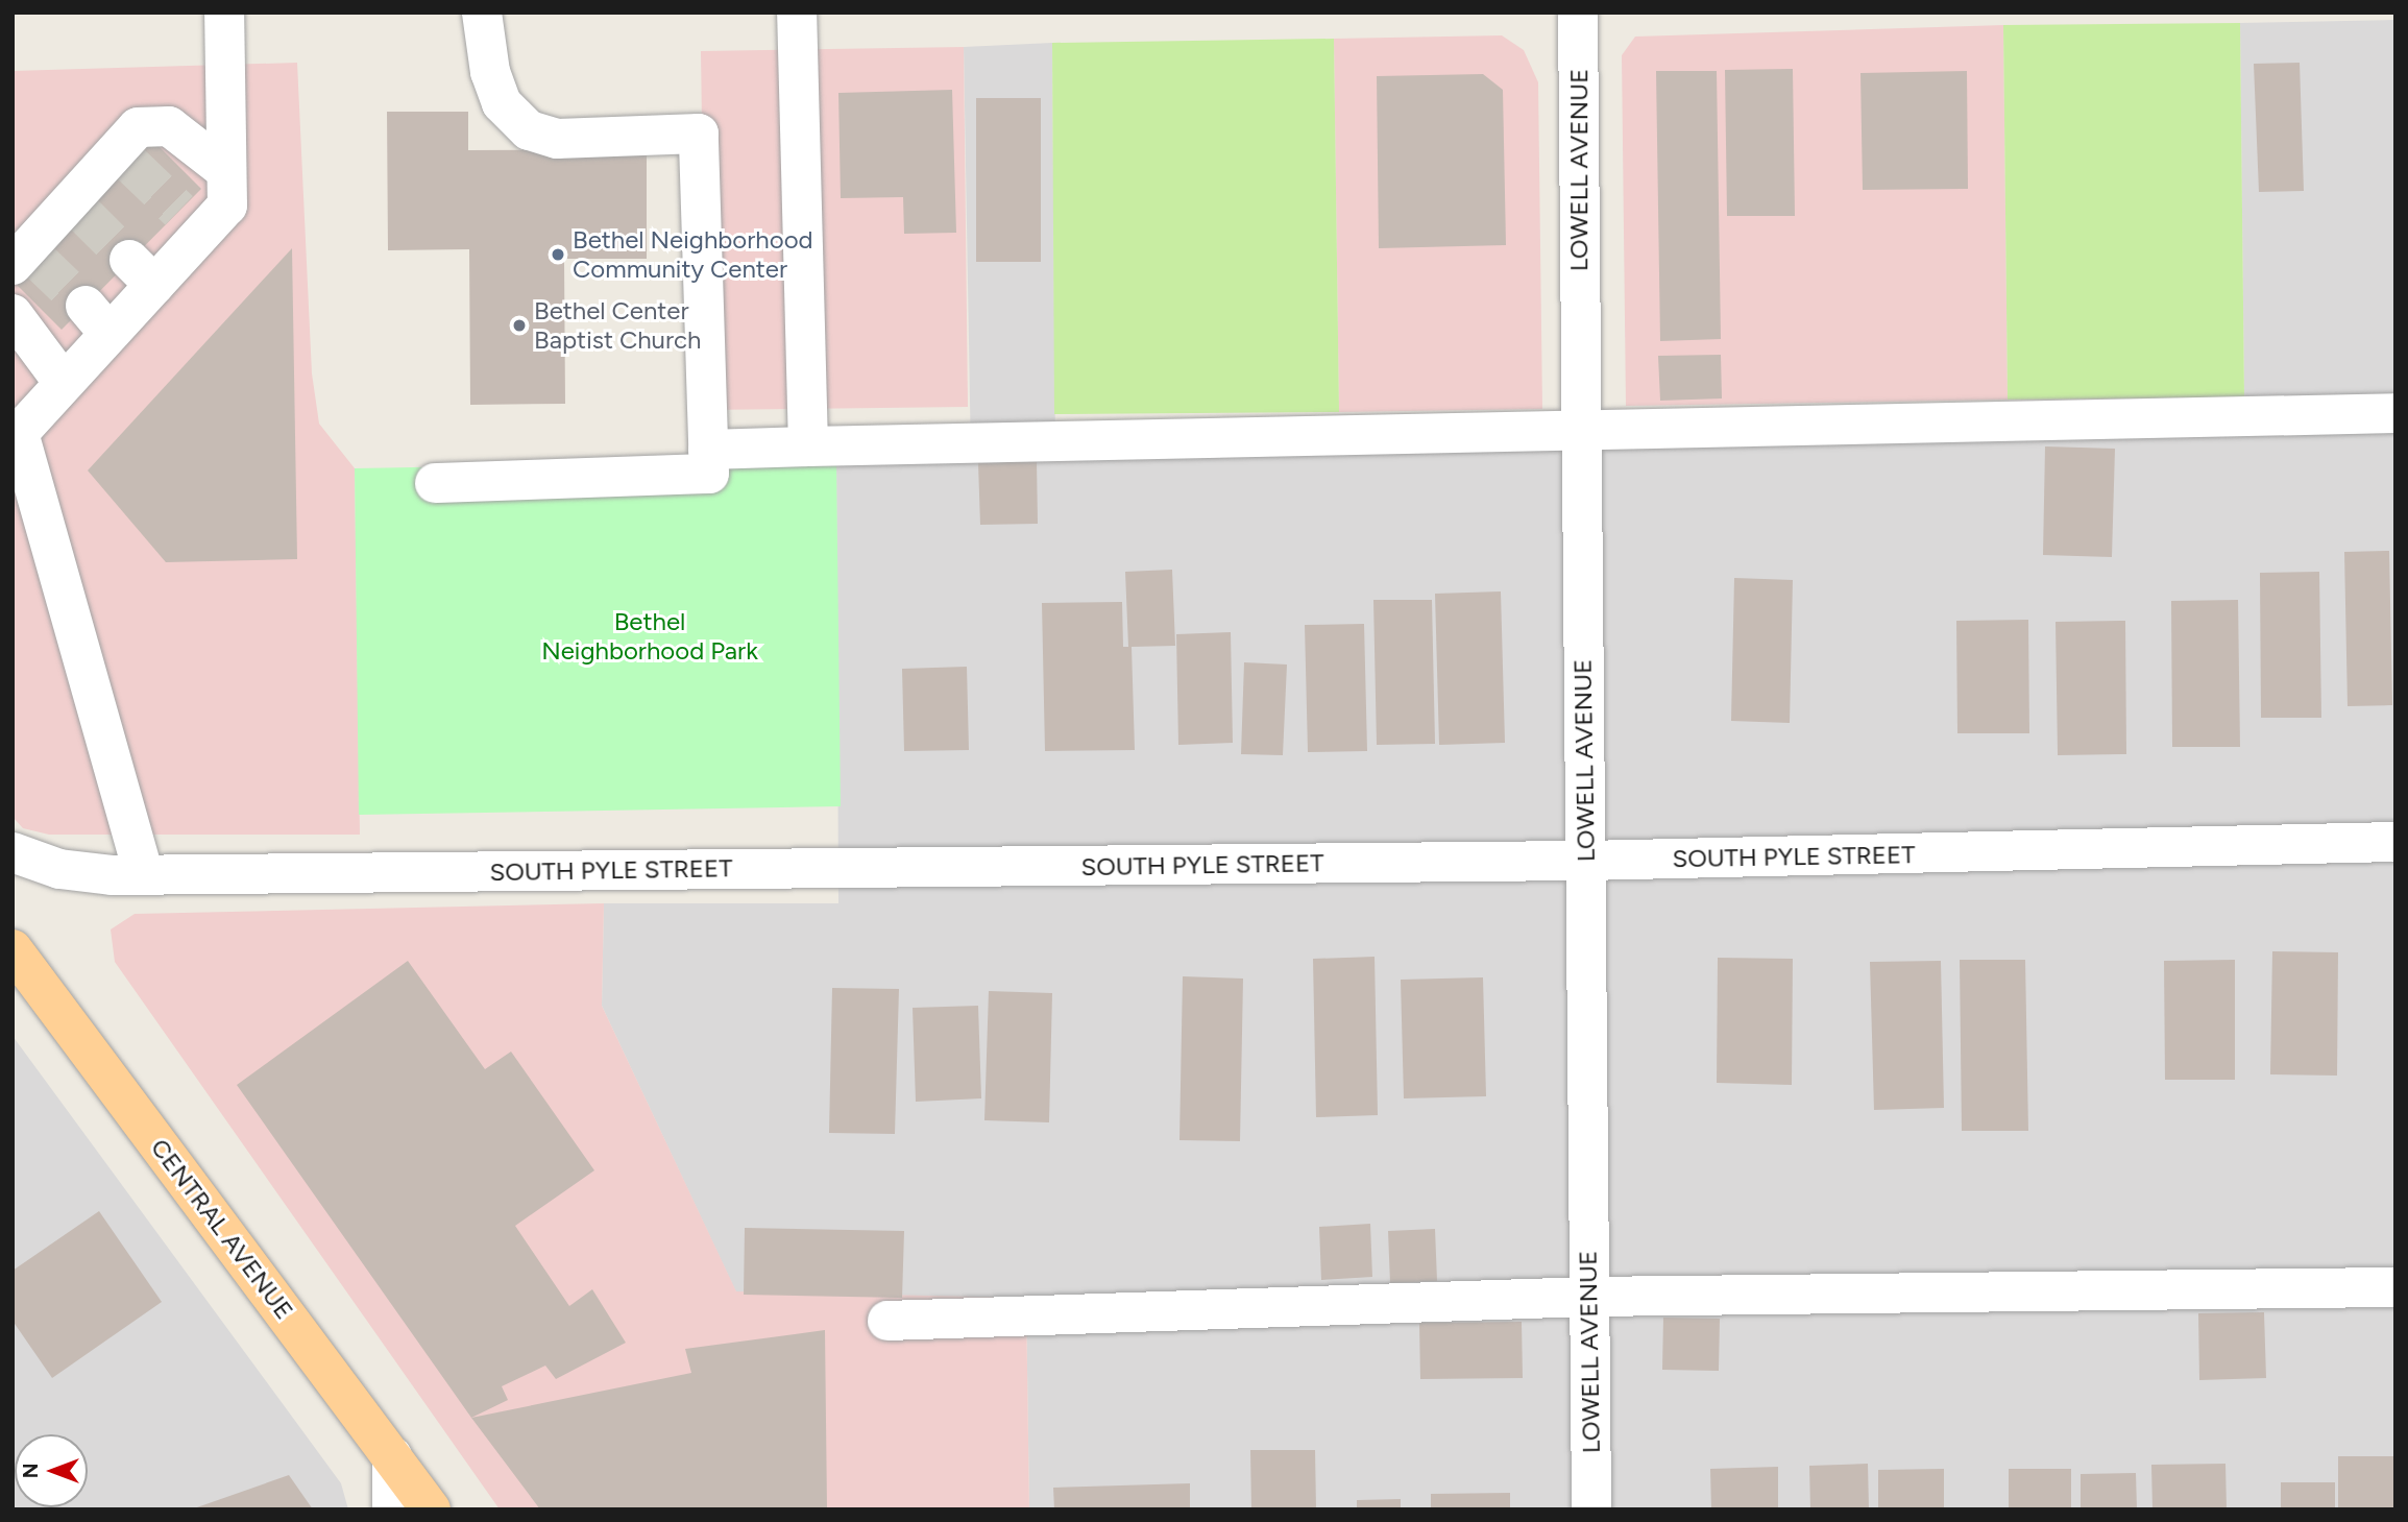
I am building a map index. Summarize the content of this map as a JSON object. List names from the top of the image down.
{
  "streets": {
    "main road": ["CENTRAL AVENUE"],
    "street": ["LOWELL AVENUE", "SOUTH PYLE STREET"]
  },
  "crossings": [
    ["LOWELL AVENUE", "SOUTH PYLE STREET"]
  ],
  "parks": ["Bethel Neighborhood Park"],
  "places": ["Bethel Neighborhood Community Center", "Bethel Center Baptist Church"],
  "north": "left"
}
